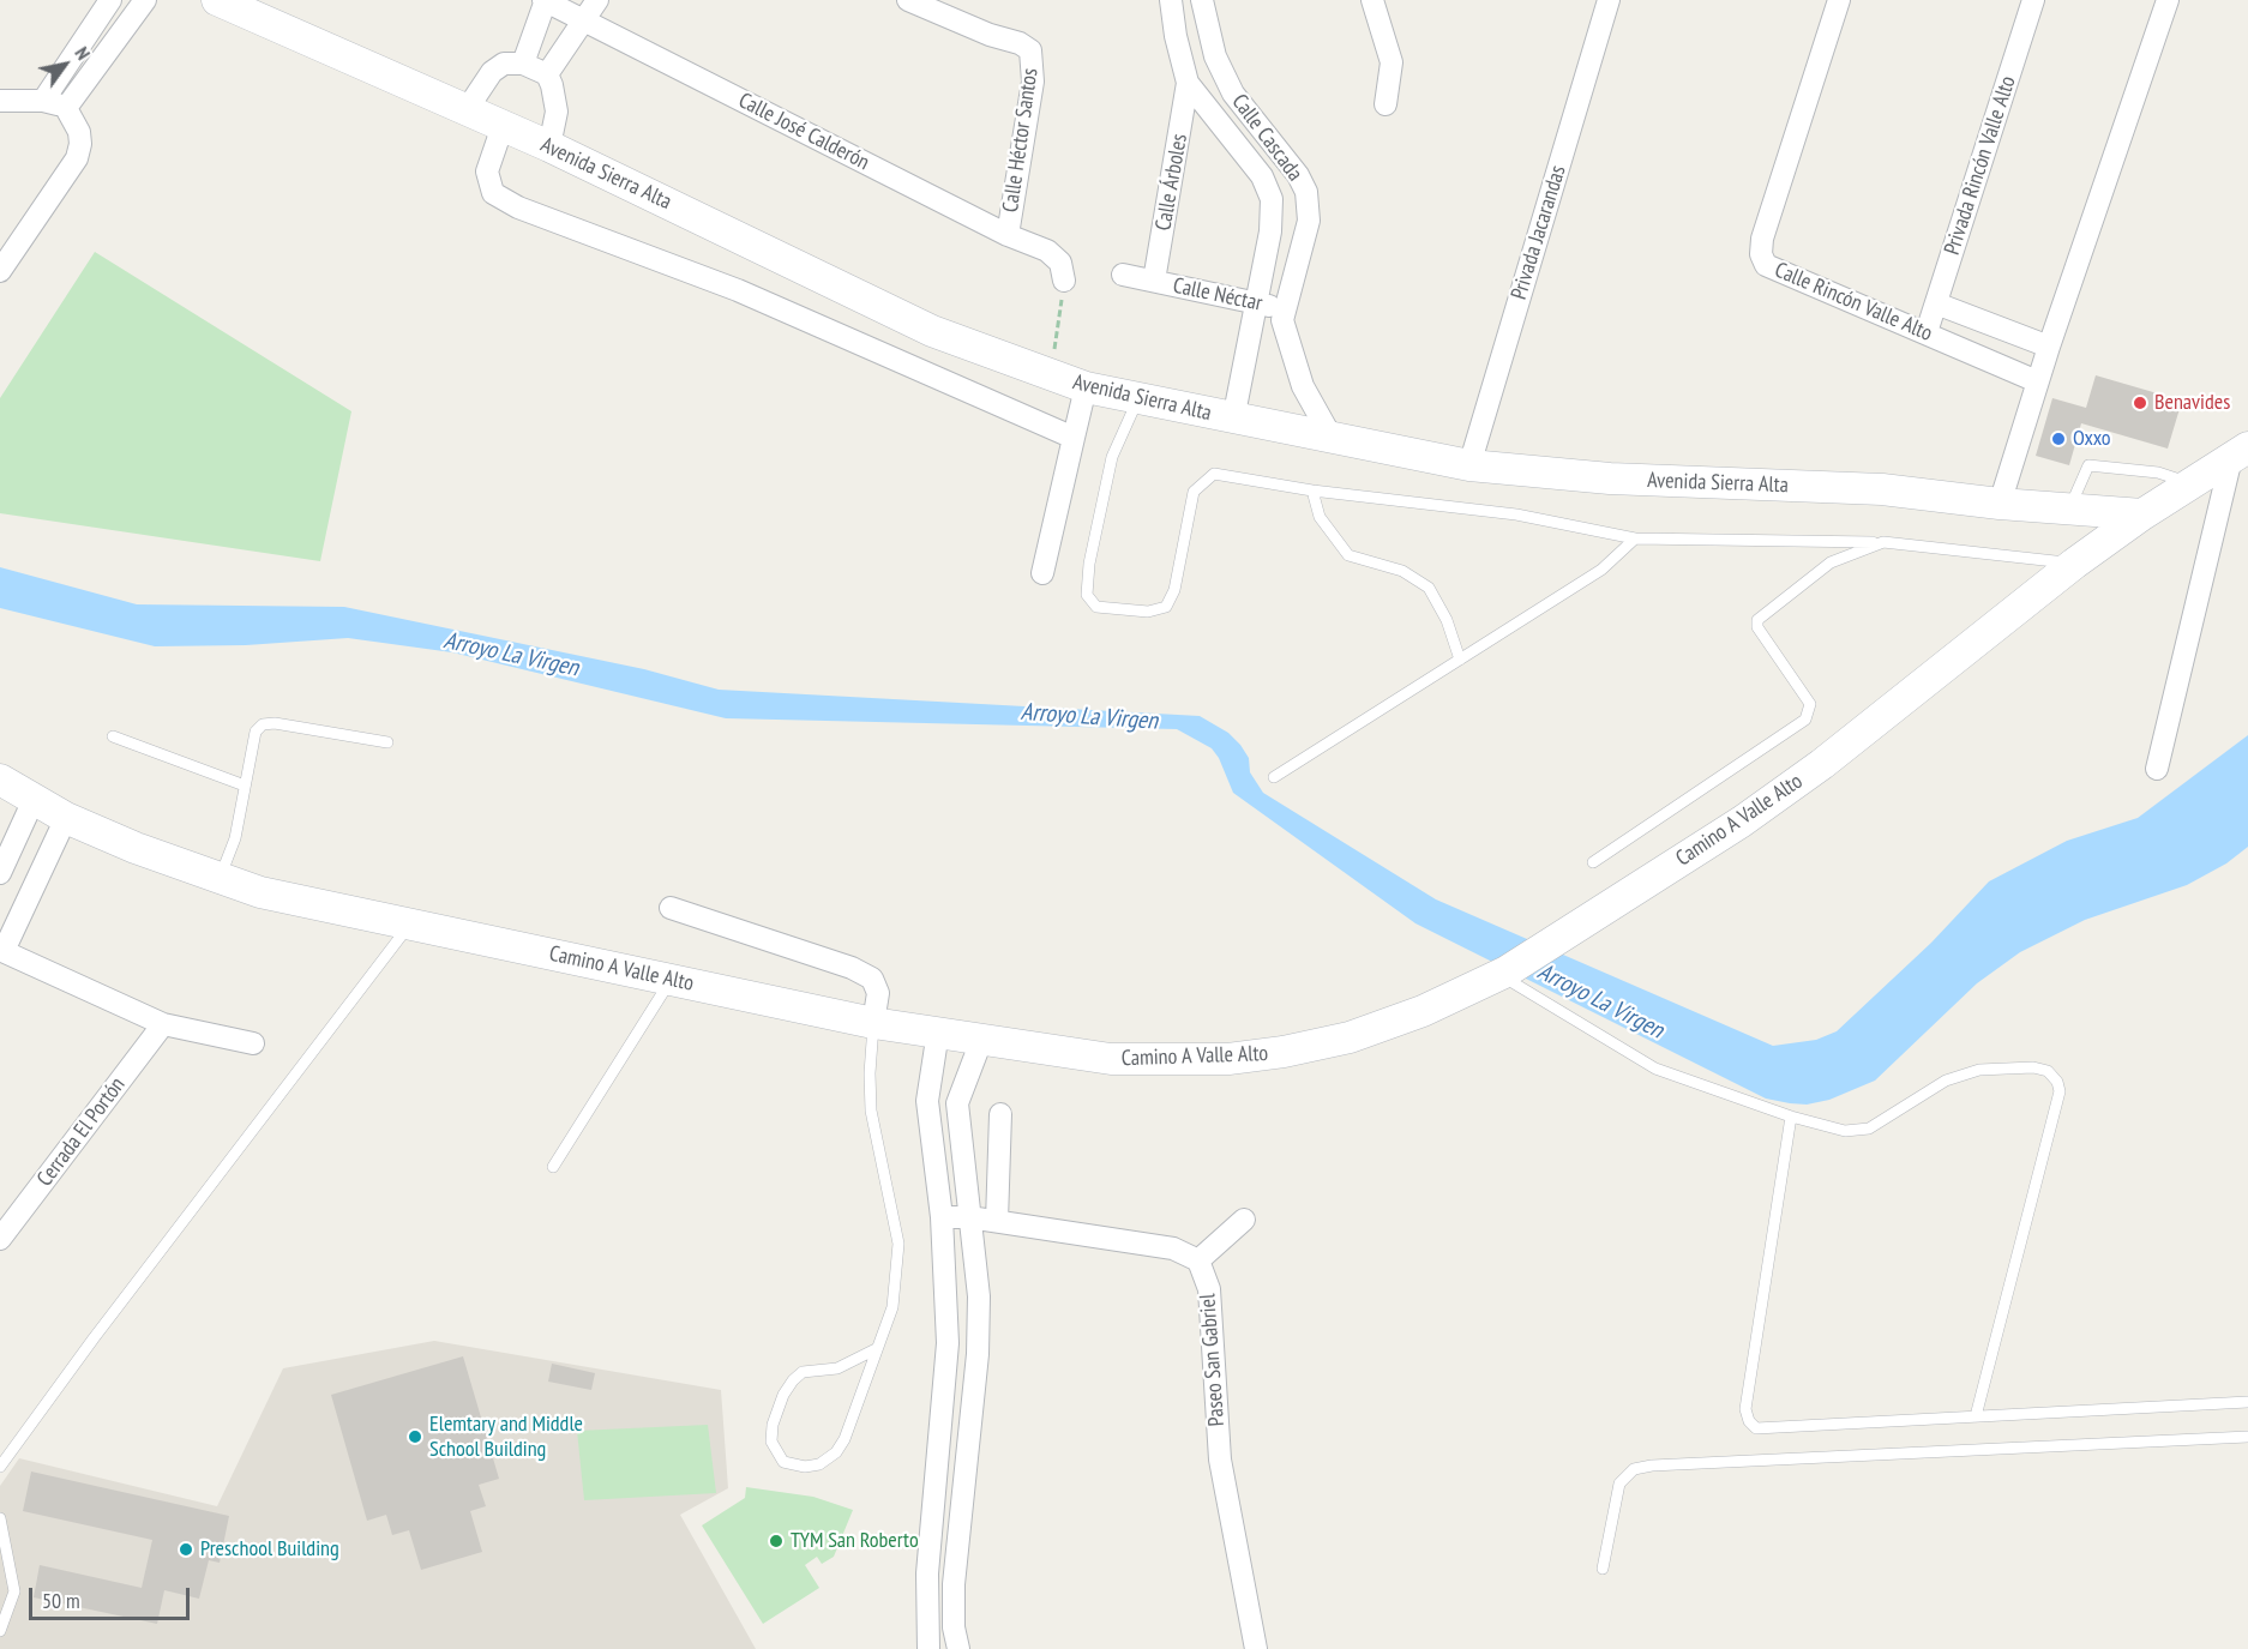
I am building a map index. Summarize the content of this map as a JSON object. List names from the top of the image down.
{
  "streets": {
    "street": [
      "Calle José Calderón",
      "Calle Cascada",
      "Calle Héctor Santos",
      "Privada Rincón Valle Alto",
      "Avenida Sierra Alta",
      "Calle Árboles",
      "Privada Jacarandas",
      "Calle Néctar",
      "Calle Rincón Valle Alto",
      "Camino A Valle Alto",
      "Cerrada El Portón",
      "Paseo San Gabriel"
    ]
  },
  "crossings": [
    ["Calle José Calderón", "Calle Héctor Santos"],
    ["Calle Cascada", "Avenida Sierra Alta"],
    ["Calle Cascada", "Calle Árboles"],
    ["Calle Cascada", "Calle Néctar"],
    ["Privada Rincón Valle Alto", "Calle Rincón Valle Alto"],
    ["Avenida Sierra Alta", "Privada Jacarandas"],
    ["Avenida Sierra Alta", "Camino A Valle Alto"],
    ["Calle Árboles", "Calle Néctar"]
  ],
  "water": ["Arroyo La Virgen"],
  "places": [
    "Benavides",
    "Oxxo",
    "Elemtary and Middle School Building",
    "TYM San Roberto",
    "Preschool Building"
  ],
  "scale_bar": "50 m",
  "north": "top right"
}
